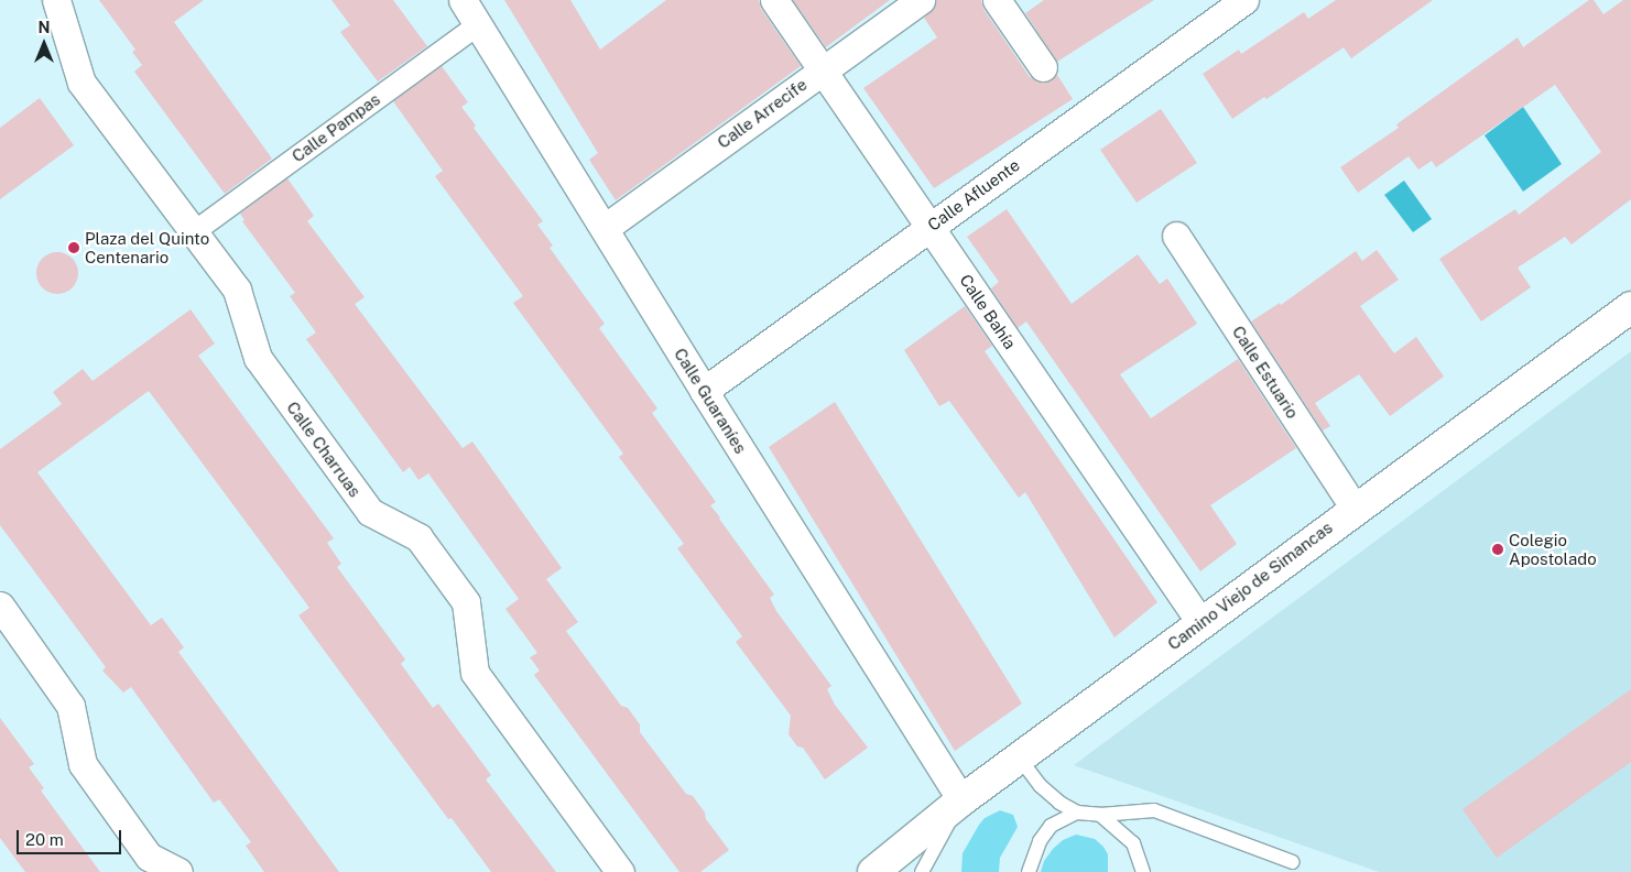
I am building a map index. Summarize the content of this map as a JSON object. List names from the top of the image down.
{
  "streets": {
    "main road": ["Camino Viejo de Simancas"],
    "street": [
      "Calle Arrecife",
      "Calle Pampas",
      "Calle Afluente",
      "Calle Bahía",
      "Calle Estuario",
      "Calle Guaraníes",
      "Calle Charruas"
    ]
  },
  "crossings": [
    ["Calle Arrecife", "Calle Bahía"],
    ["Calle Arrecife", "Calle Guaraníes"],
    ["Calle Pampas", "Calle Guaraníes"],
    ["Calle Pampas", "Calle Charruas"],
    ["Calle Afluente", "Calle Bahía"],
    ["Calle Afluente", "Calle Guaraníes"],
    ["Calle Bahía", "Camino Viejo de Simancas"],
    ["Calle Estuario", "Camino Viejo de Simancas"],
    ["Calle Guaraníes", "Camino Viejo de Simancas"]
  ],
  "places": ["Plaza del Quinto Centenario", "Colegio Apostolado"],
  "scale_bar": "20 m",
  "north": "top"
}
